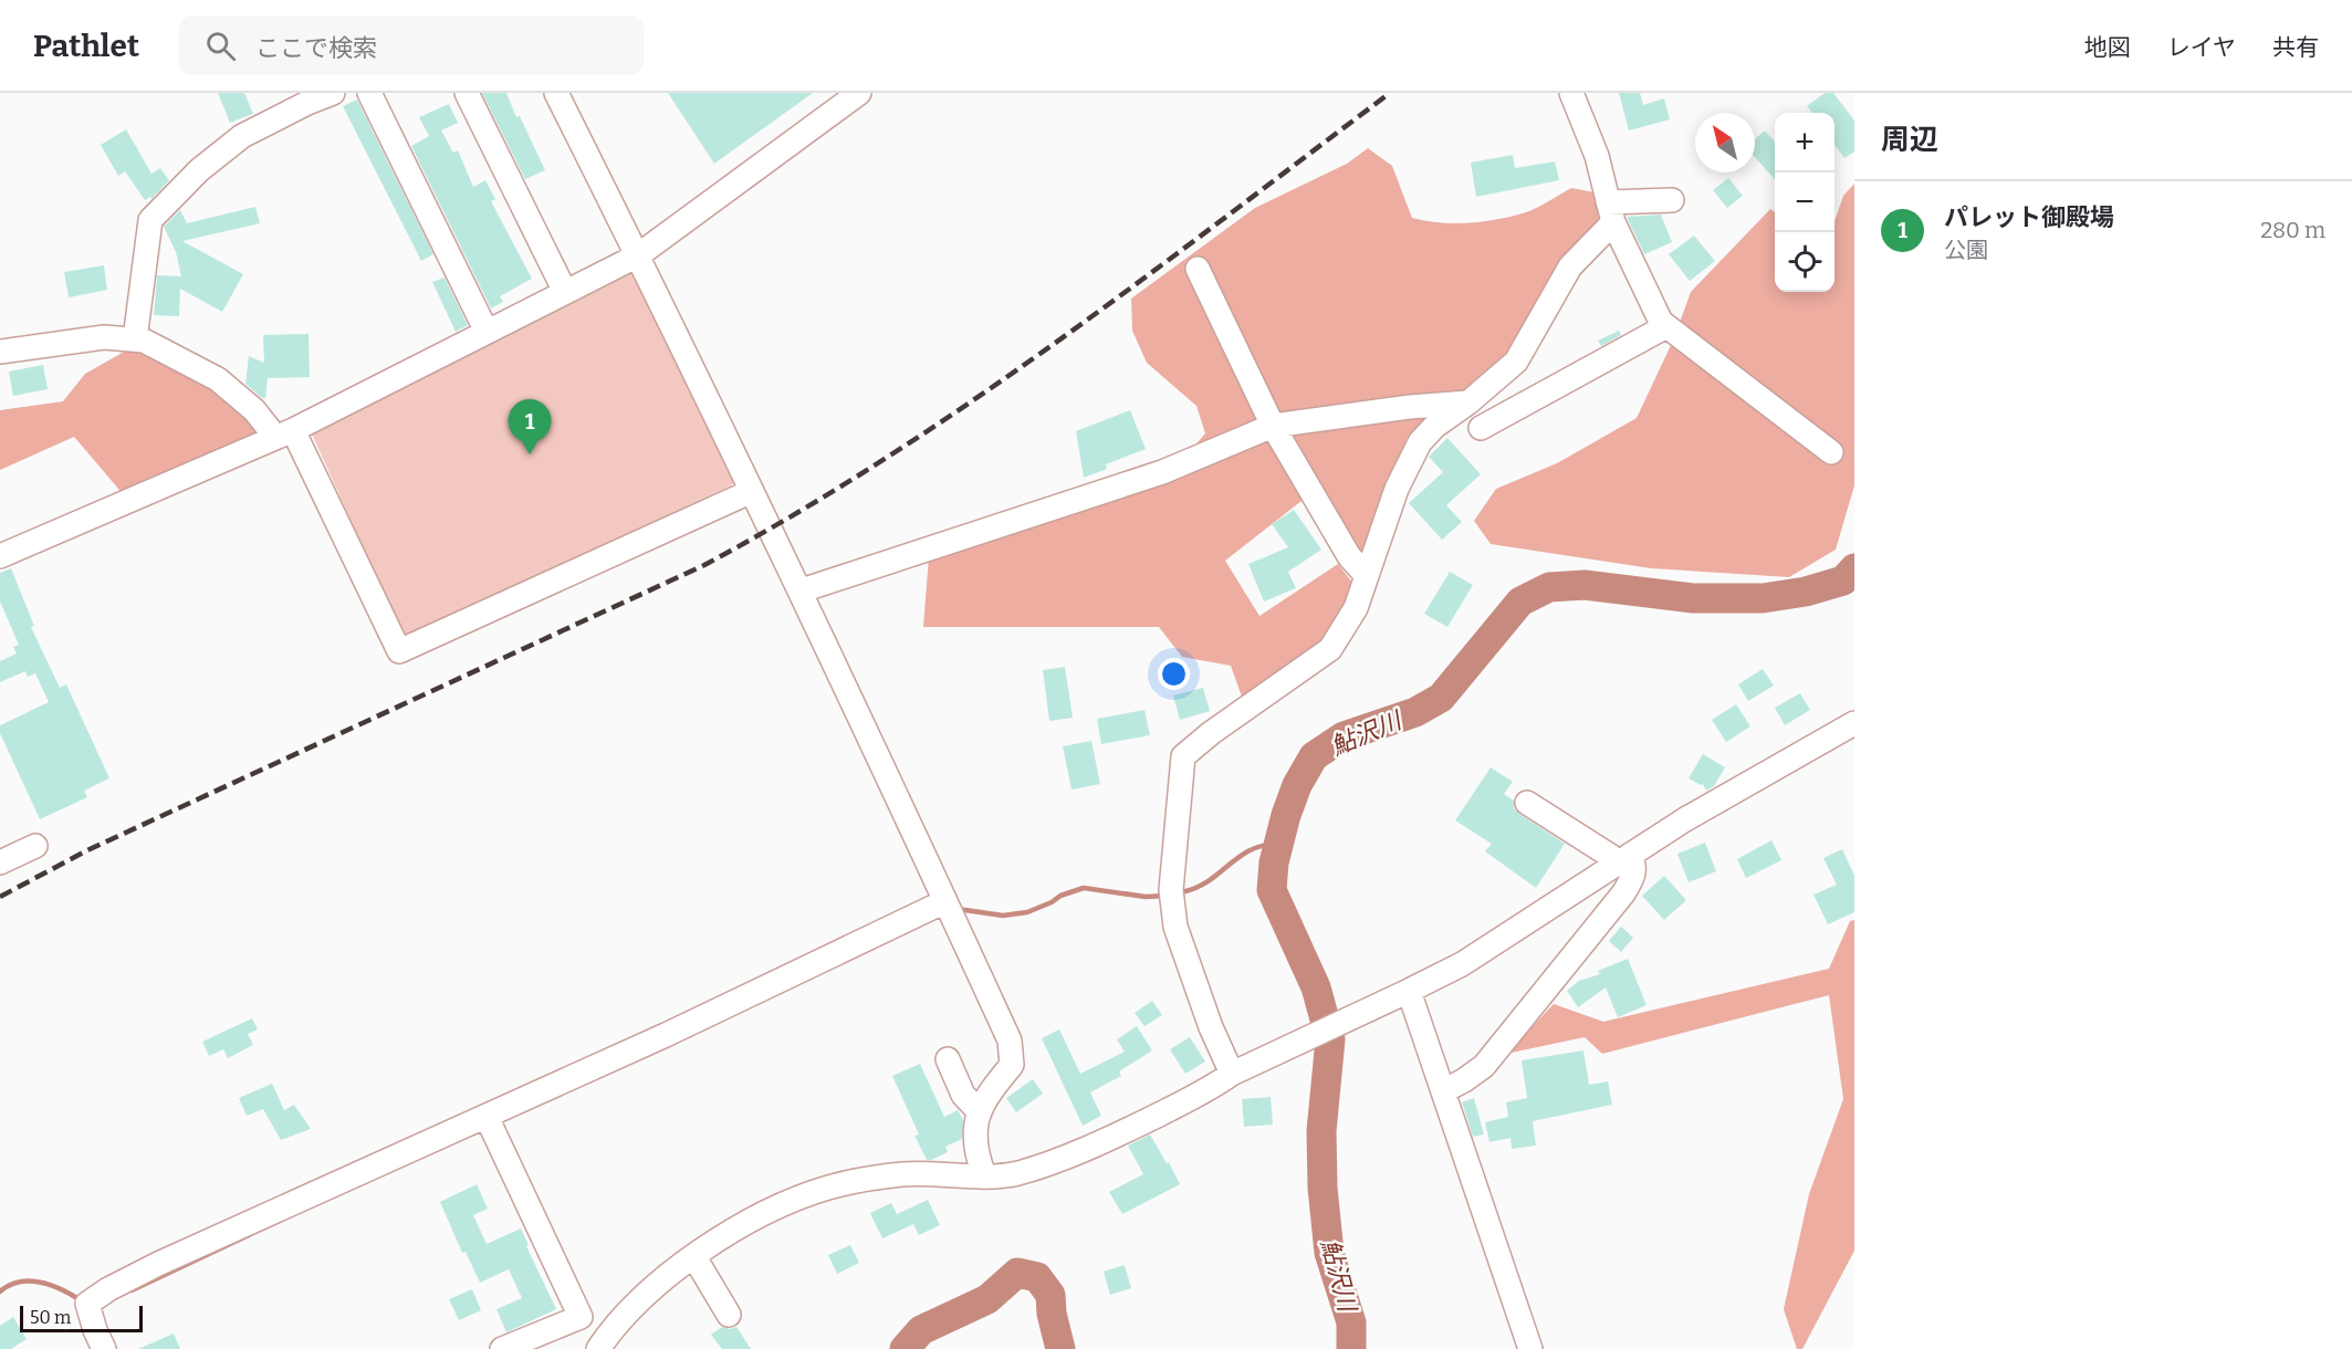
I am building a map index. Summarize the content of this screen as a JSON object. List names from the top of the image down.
{
  "water": ["鮎沢川"],
  "scale_bar": "50 m",
  "north": "top left",
  "page": {
    "header": "Pathlet",
    "search": "ここで検索",
    "nav": ["地図", "レイヤ", "共有"],
    "heading": "周辺",
    "map_buttons": ["+", "−"],
    "list": [
      {
        "mark": "1",
        "name": "パレット御殿場",
        "note": "公園",
        "value": "280 m"
      }
    ],
    "pins": "1",
    "scale": "50 m"
  }
}
